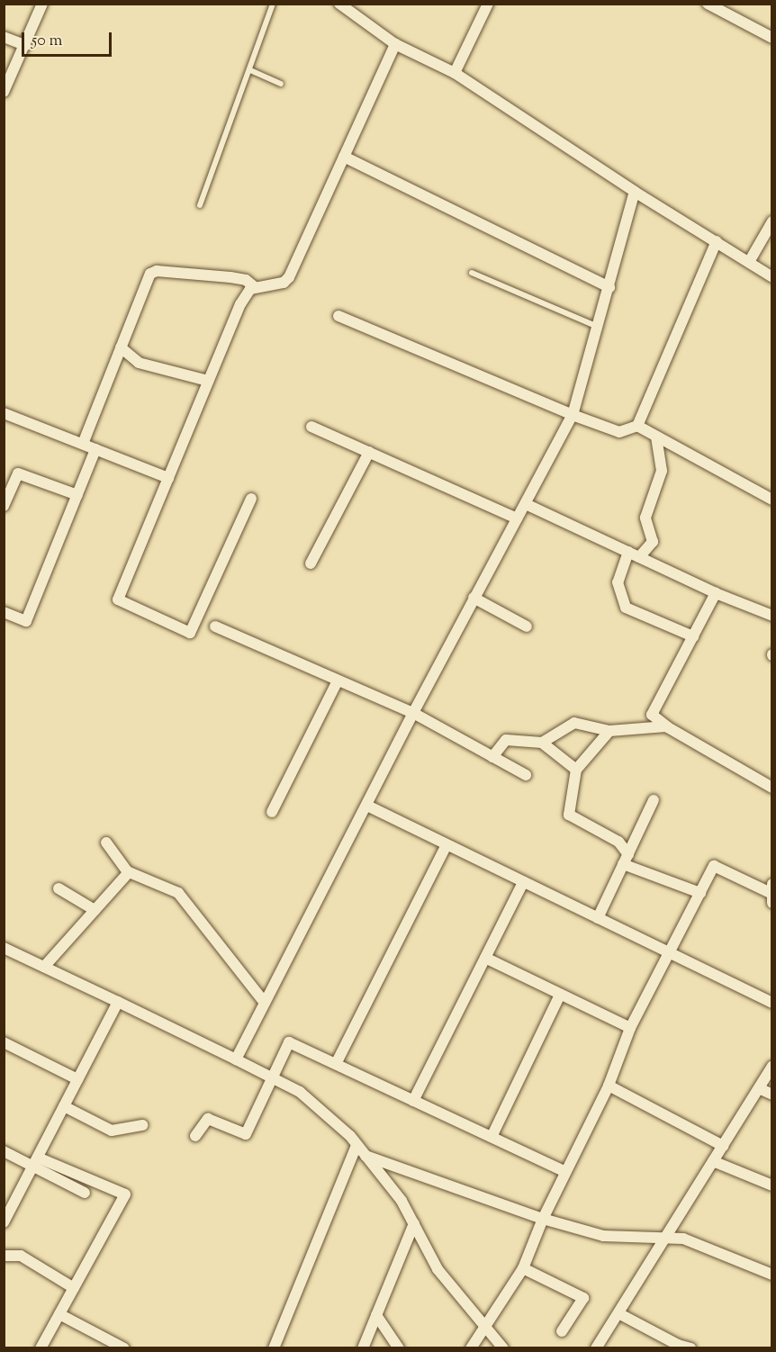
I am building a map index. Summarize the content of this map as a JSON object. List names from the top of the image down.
{
  "scale_bar": "50 m"
}
